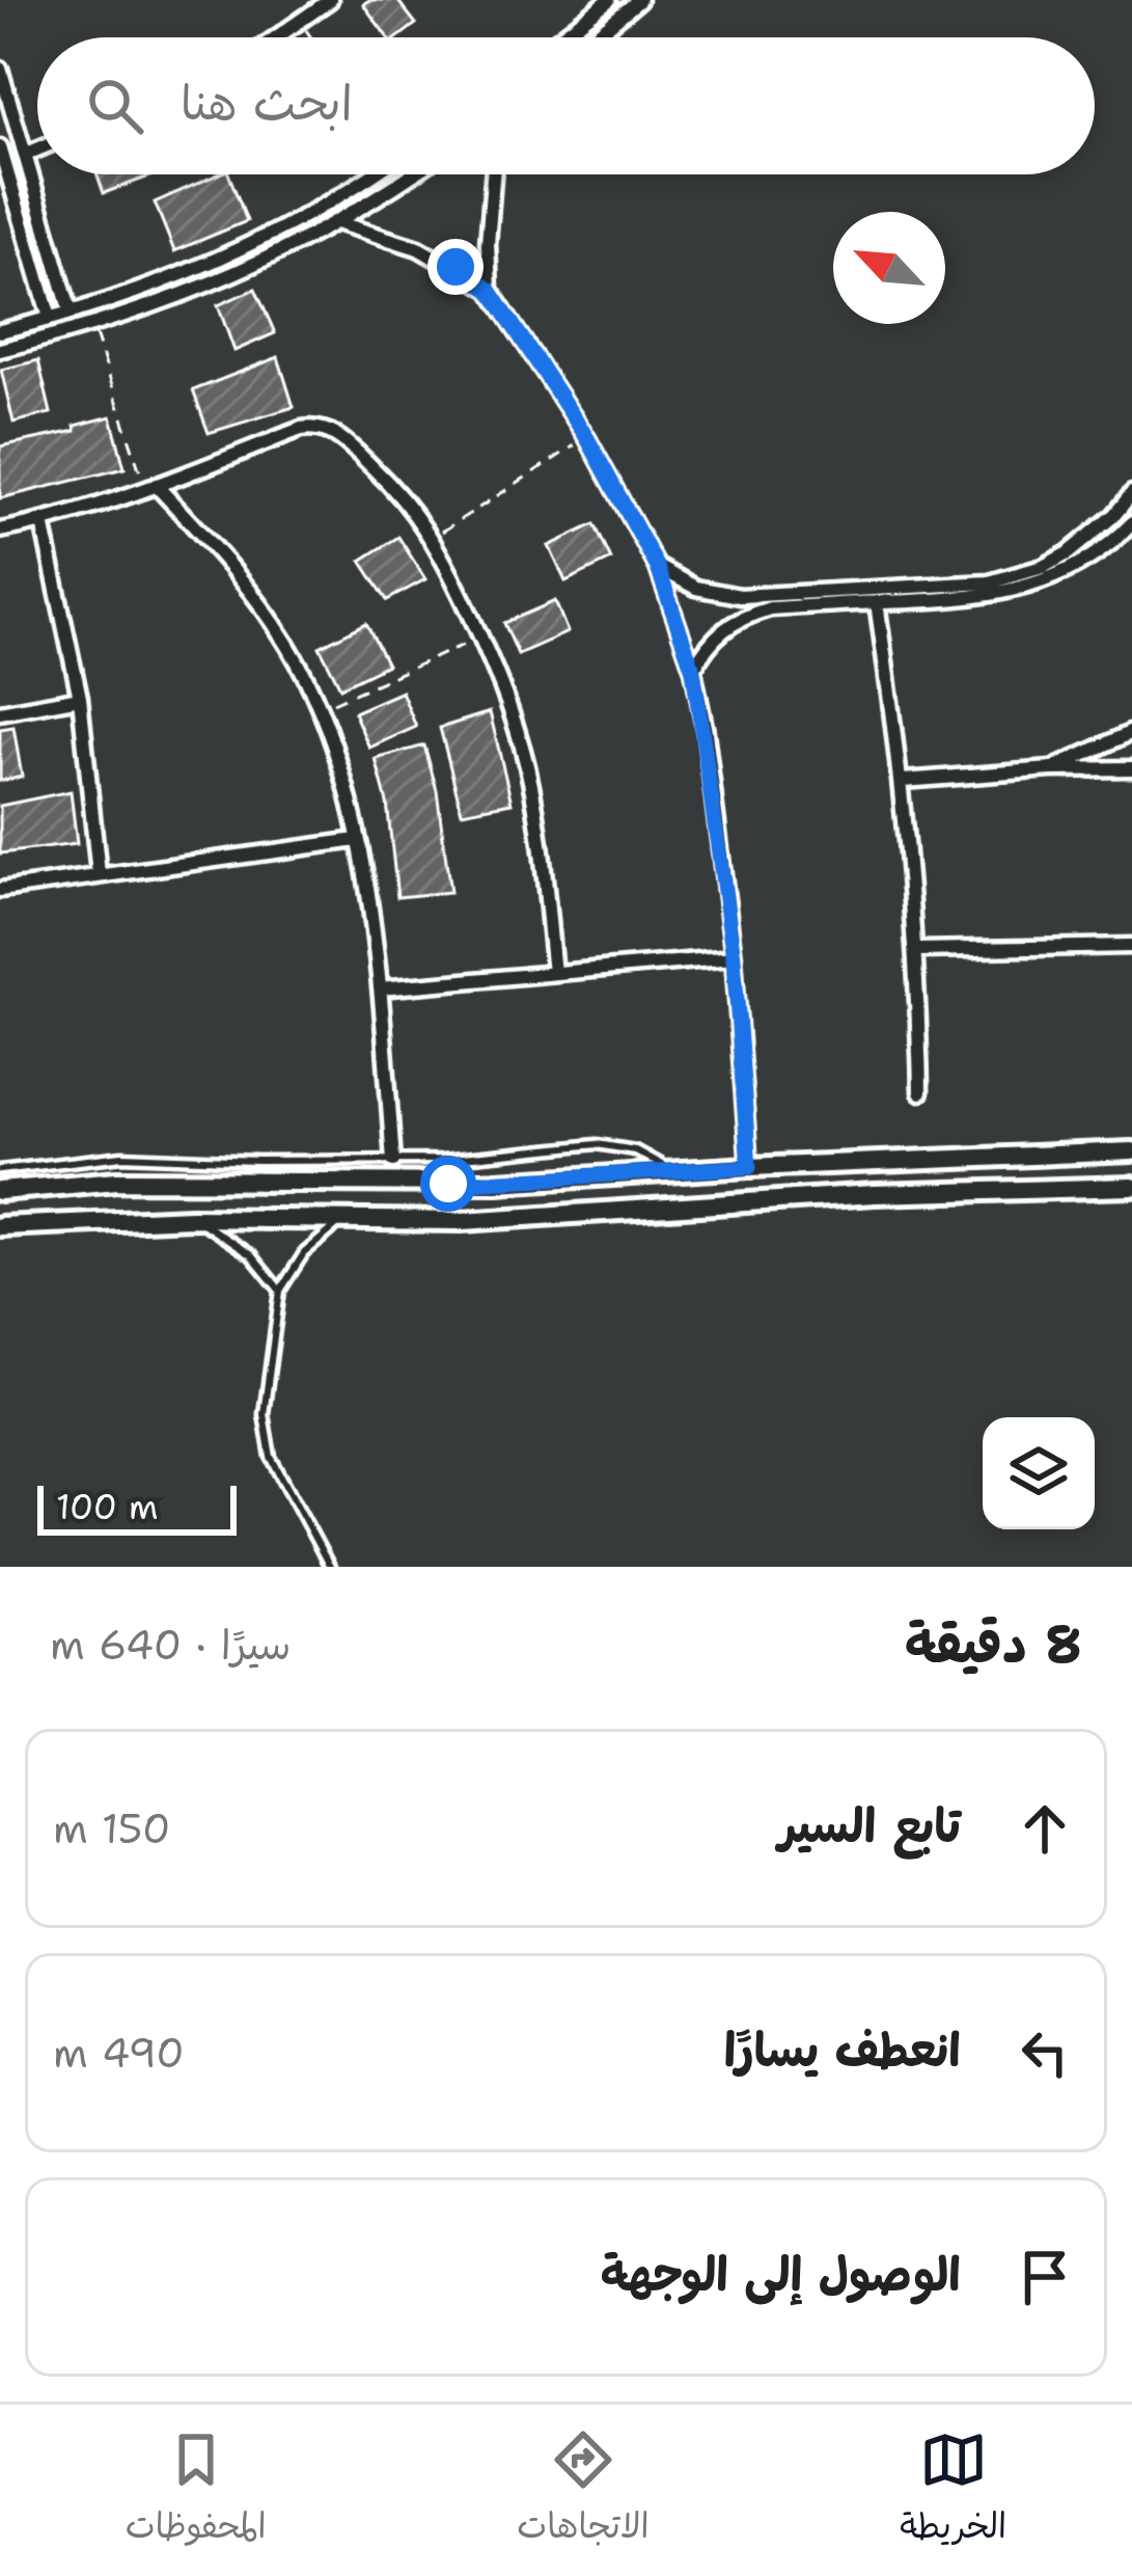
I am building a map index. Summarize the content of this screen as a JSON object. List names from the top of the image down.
{
  "scale_bar": "100 m",
  "north": "top left",
  "page": {
    "search": "ابحث هنا",
    "scale": "100 m",
    "heading": ["8 دقيقة", "سيرًا · 640 m"],
    "list": [
      ["تابع السير", "150 m"],
      ["انعطف يسارًا", "490 m"],
      "الوصول إلى الوجهة"
    ],
    "nav": ["الخريطة", "الاتجاهات", "المحفوظات"]
  }
}
